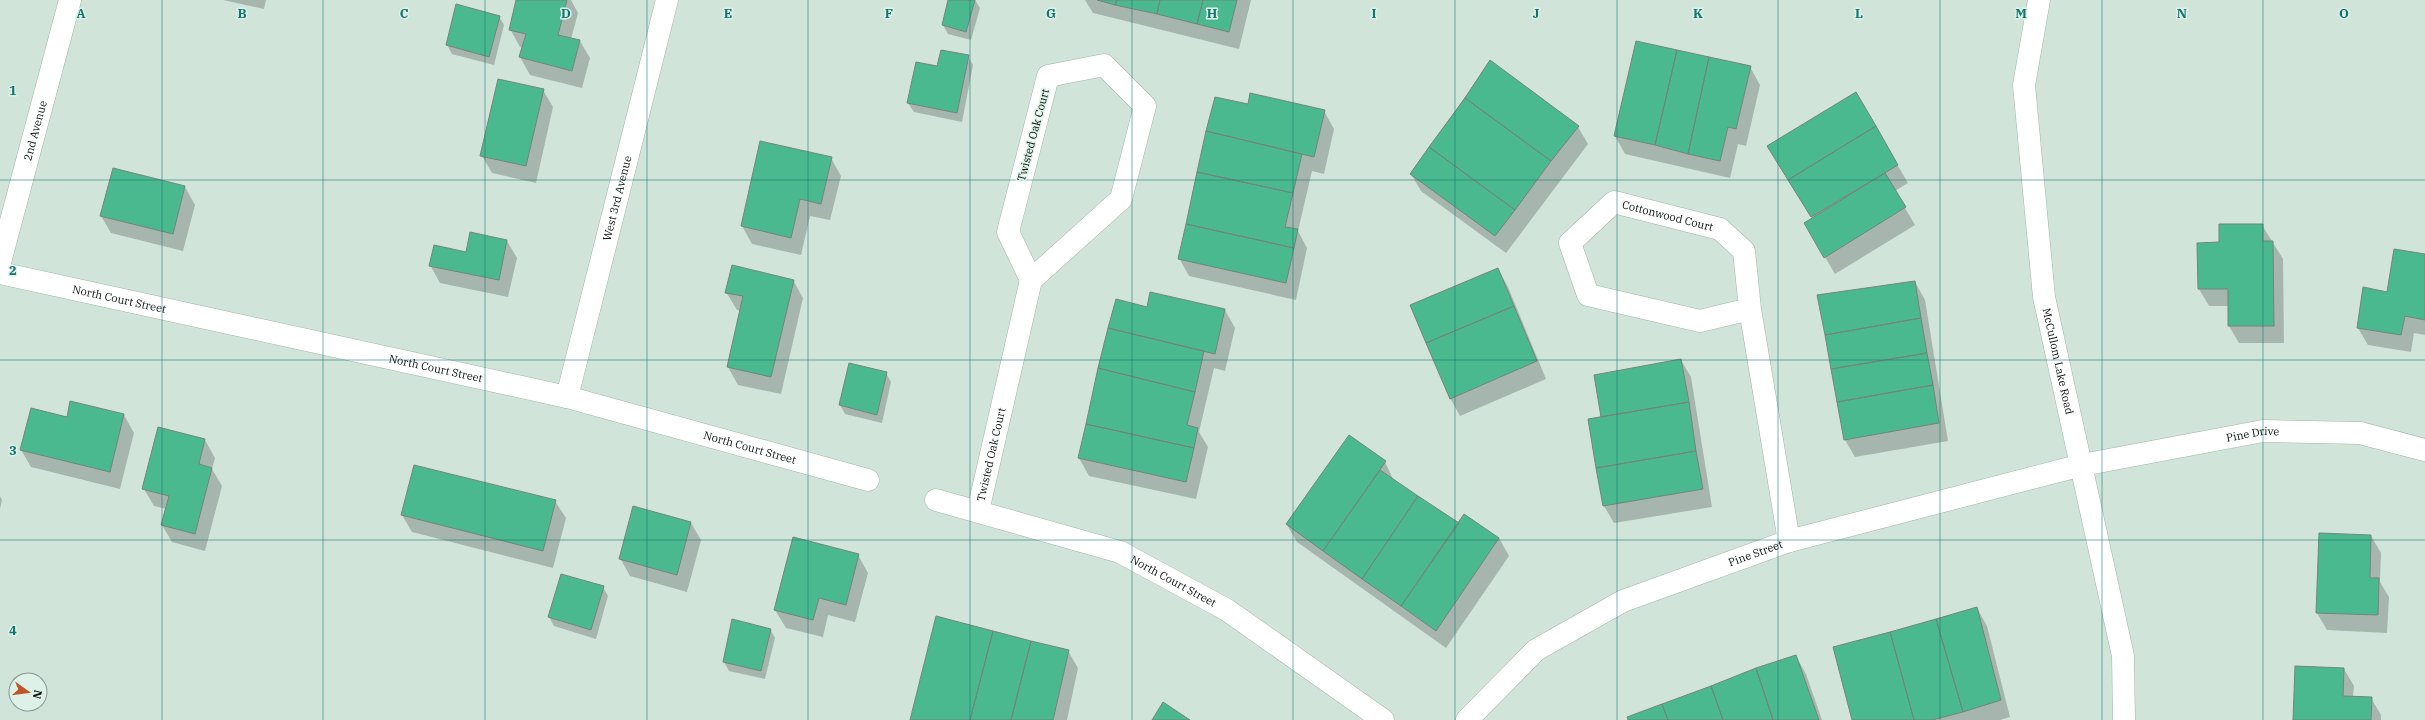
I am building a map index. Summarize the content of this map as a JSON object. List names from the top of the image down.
{
  "streets": {
    "street": [
      "2nd Avenue",
      "Twisted Oak Court",
      "West 3rd Avenue",
      "Cottonwood Court",
      "North Court Street",
      "McCullom Lake Road",
      "Pine Drive",
      "Pine Street"
    ]
  },
  "crossings": [
    ["Twisted Oak Court", "North Court Street"],
    ["West 3rd Avenue", "North Court Street"],
    ["Cottonwood Court", "Pine Street"],
    ["McCullom Lake Road", "Pine Drive"],
    ["McCullom Lake Road", "Pine Street"],
    ["Pine Drive", "Pine Street"]
  ],
  "north": "right",
  "grid": {
    "columns": [
      "A",
      "B",
      "C",
      "D",
      "E",
      "F",
      "G",
      "H",
      "I",
      "J",
      "K",
      "L",
      "M",
      "N",
      "O"
    ],
    "rows": [
      "1",
      "2",
      "3",
      "4"
    ]
  }
}
